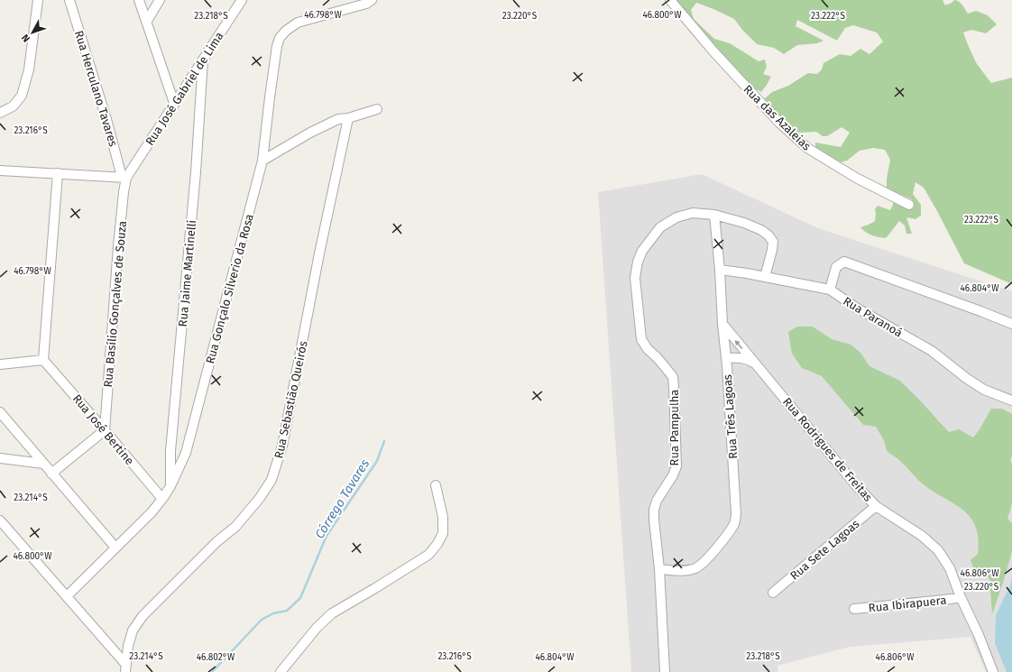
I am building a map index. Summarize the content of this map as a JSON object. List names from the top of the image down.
{
  "streets": {
    "street": [
      "Rua Herculano Tavares",
      "Rua José Gabriel de Lima",
      "Rua das Azaleias",
      "Rua Jaime Martinelli",
      "Rua Gonçalo Silverio da Rosa",
      "Rua Basílio Gonçalves de Souza",
      "Rua Paranoá",
      "Rua Sebastião Queirós",
      "Rua Três Lagoas",
      "Rua Pampulha",
      "Rua José Bertine",
      "Rua Rodrigues de Freitas",
      "Rua Sete Lagoas",
      "Rua Ibirapuera"
    ]
  },
  "crossings": [
    ["Rua Herculano Tavares", "Rua José Gabriel de Lima"],
    ["Rua Herculano Tavares", "Rua Basílio Gonçalves de Souza"],
    ["Rua José Gabriel de Lima", "Rua Jaime Martinelli"],
    ["Rua José Gabriel de Lima", "Rua Basílio Gonçalves de Souza"],
    ["Rua Jaime Martinelli", "Rua Gonçalo Silverio da Rosa"],
    ["Rua Gonçalo Silverio da Rosa", "Rua José Bertine"],
    ["Rua Basílio Gonçalves de Souza", "Rua José Bertine"],
    ["Rua Paranoá", "Rua Três Lagoas"],
    ["Rua Paranoá", "Rua Pampulha"],
    ["Rua Três Lagoas", "Rua Pampulha"],
    ["Rua Três Lagoas", "Rua Rodrigues de Freitas"],
    ["Rua Rodrigues de Freitas", "Rua Sete Lagoas"],
    ["Rua Rodrigues de Freitas", "Rua Ibirapuera"]
  ],
  "water": ["Córrego Tavares"],
  "north": "bottom left",
  "coordinates": [
    "46.798°W",
    "46.800°W",
    "23.218°S",
    "23.220°S",
    "23.222°S",
    "23.216°S",
    "46.804°W",
    "23.214°S",
    "46.806°W",
    "46.802°W"
  ]
}
